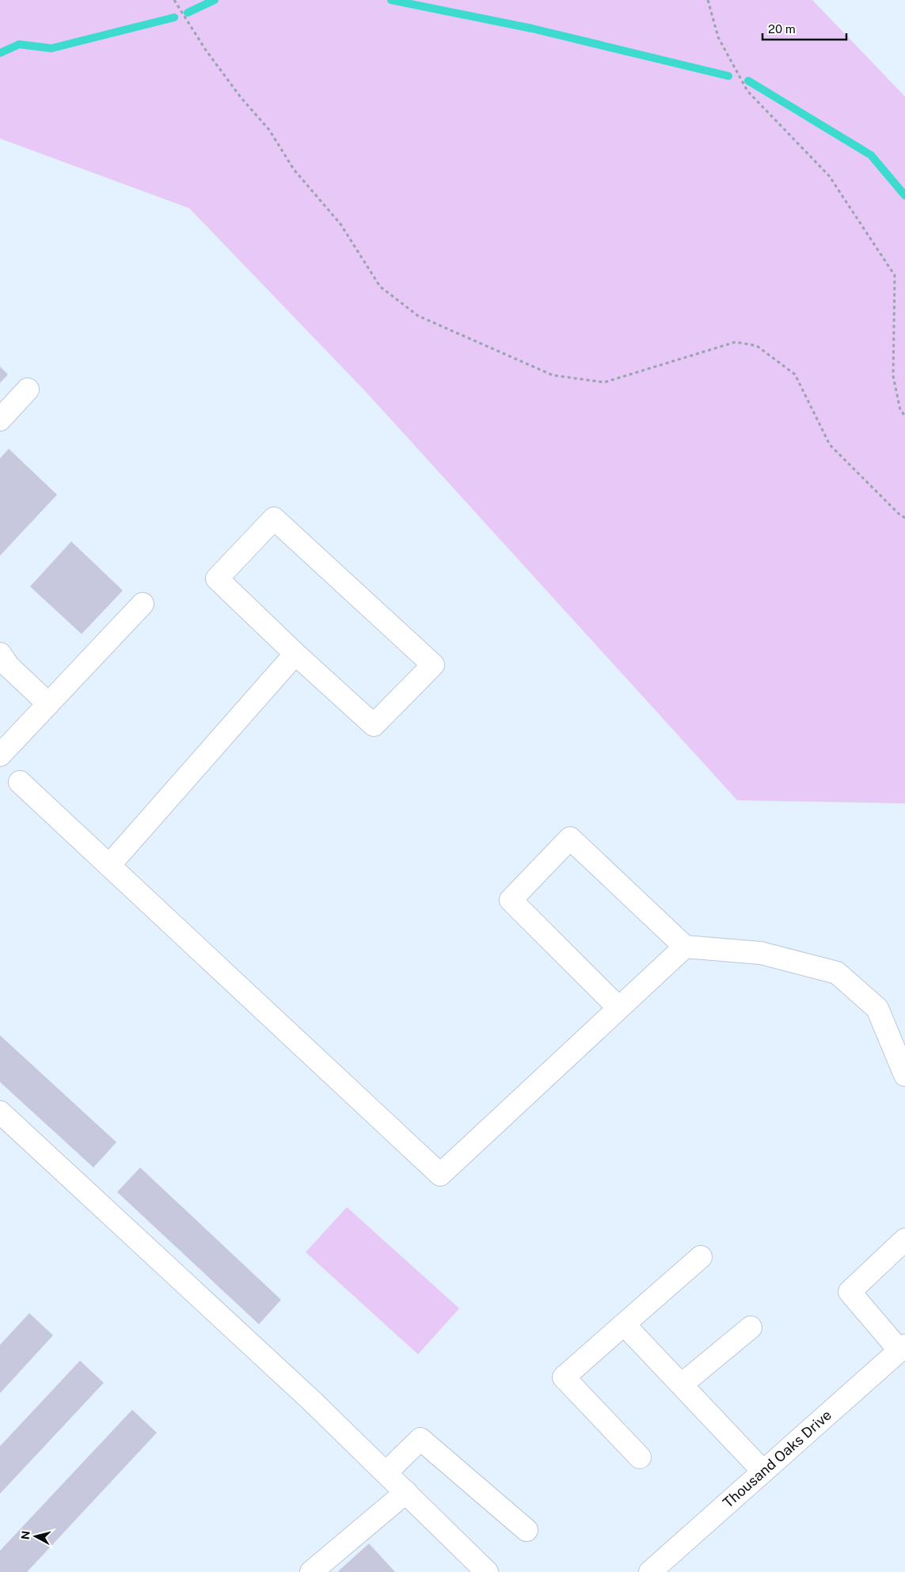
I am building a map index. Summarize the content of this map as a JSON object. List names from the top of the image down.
{
  "streets": {
    "main road": ["Thousand Oaks Drive"]
  },
  "scale_bar": "20 m",
  "north": "left"
}
